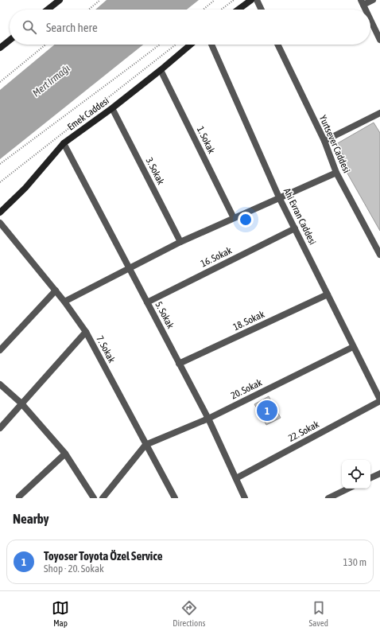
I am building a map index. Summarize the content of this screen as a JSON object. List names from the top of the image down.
{
  "streets": {
    "main road": ["Emek Caddesi"],
    "street": [
      "1. Sokak",
      "Yurtsever Caddesi",
      "3. Sokak",
      "Ahi Evran Caddesi",
      "16. Sokak",
      "5. Sokak",
      "18. Sokak",
      "7. Sokak",
      "20. Sokak",
      "22. Sokak"
    ]
  },
  "crossings": [
    ["Emek Caddesi", "1. Sokak"],
    ["Emek Caddesi", "3. Sokak"],
    ["Emek Caddesi", "5. Sokak"],
    ["Ahi Evran Caddesi", "16. Sokak"],
    ["Ahi Evran Caddesi", "18. Sokak"],
    ["Ahi Evran Caddesi", "20. Sokak"],
    ["Ahi Evran Caddesi", "22. Sokak"],
    ["16. Sokak", "5. Sokak"],
    ["5. Sokak", "18. Sokak"],
    ["5. Sokak", "20. Sokak"],
    ["5. Sokak", "22. Sokak"],
    ["7. Sokak", "20. Sokak"]
  ],
  "water": ["Mert Irmağı"],
  "page": {
    "search": "Search here",
    "pins": "1",
    "heading": "Nearby",
    "list": [
      {
        "mark": "1",
        "name": "Toyoser Toyota Özel Service",
        "note": "Shop · 20. Sokak",
        "value": "130 m"
      }
    ],
    "nav": ["Map", "Directions", "Saved"]
  }
}
